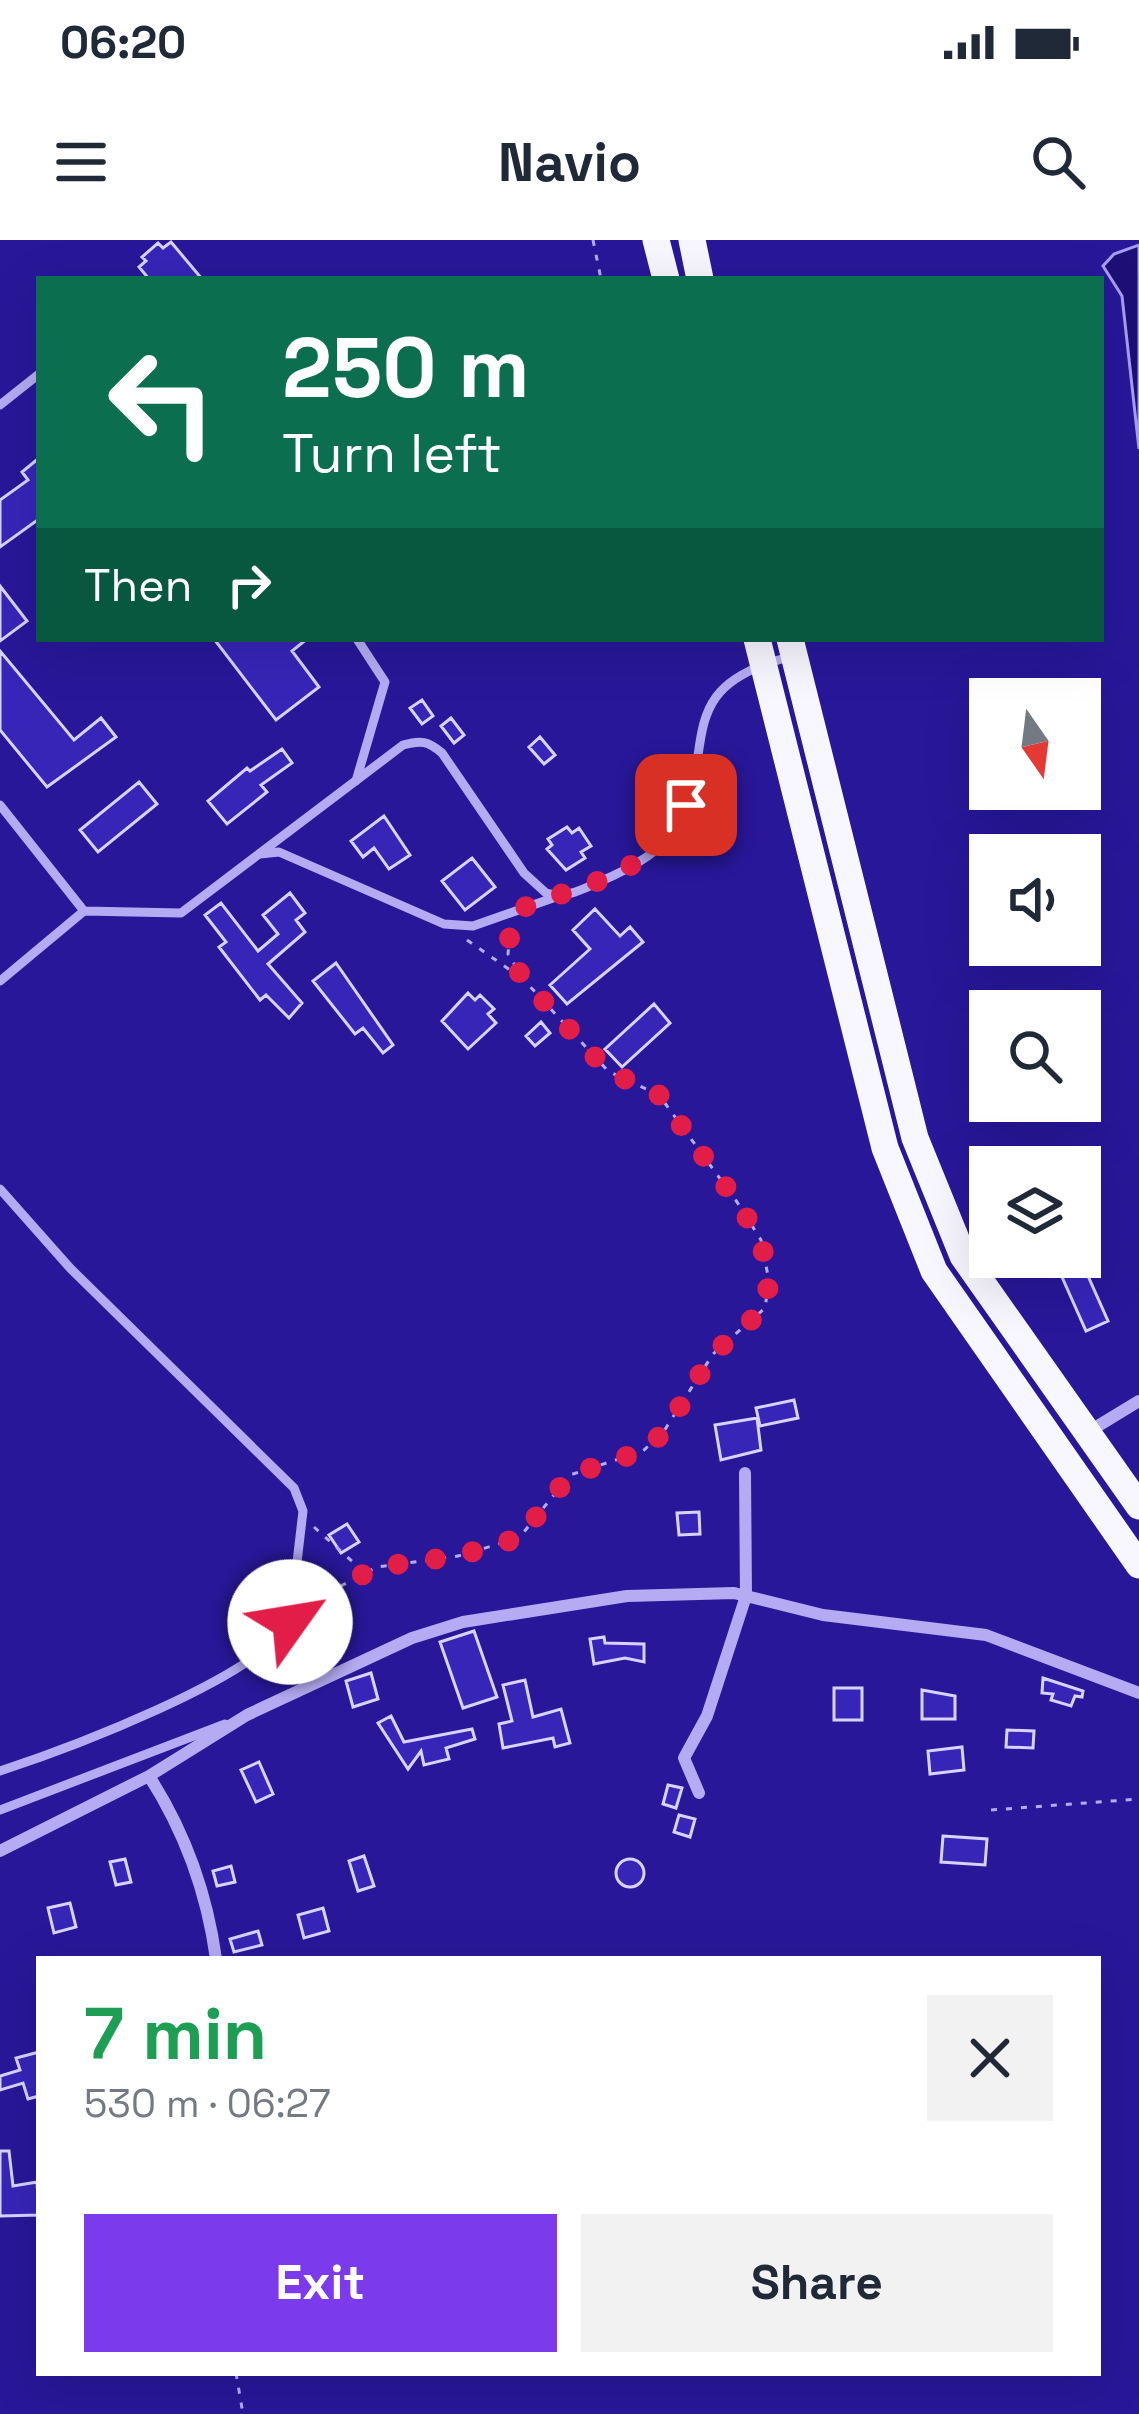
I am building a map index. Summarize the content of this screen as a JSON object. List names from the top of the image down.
{
  "north": "bottom",
  "page": {
    "status": "06:20",
    "header": "Navio",
    "turn": ["250 m", "Turn left"],
    "then": "Then",
    "heading": ["7 min", "530 m · 06:27"],
    "buttons": ["Exit", "Share"]
  }
}
